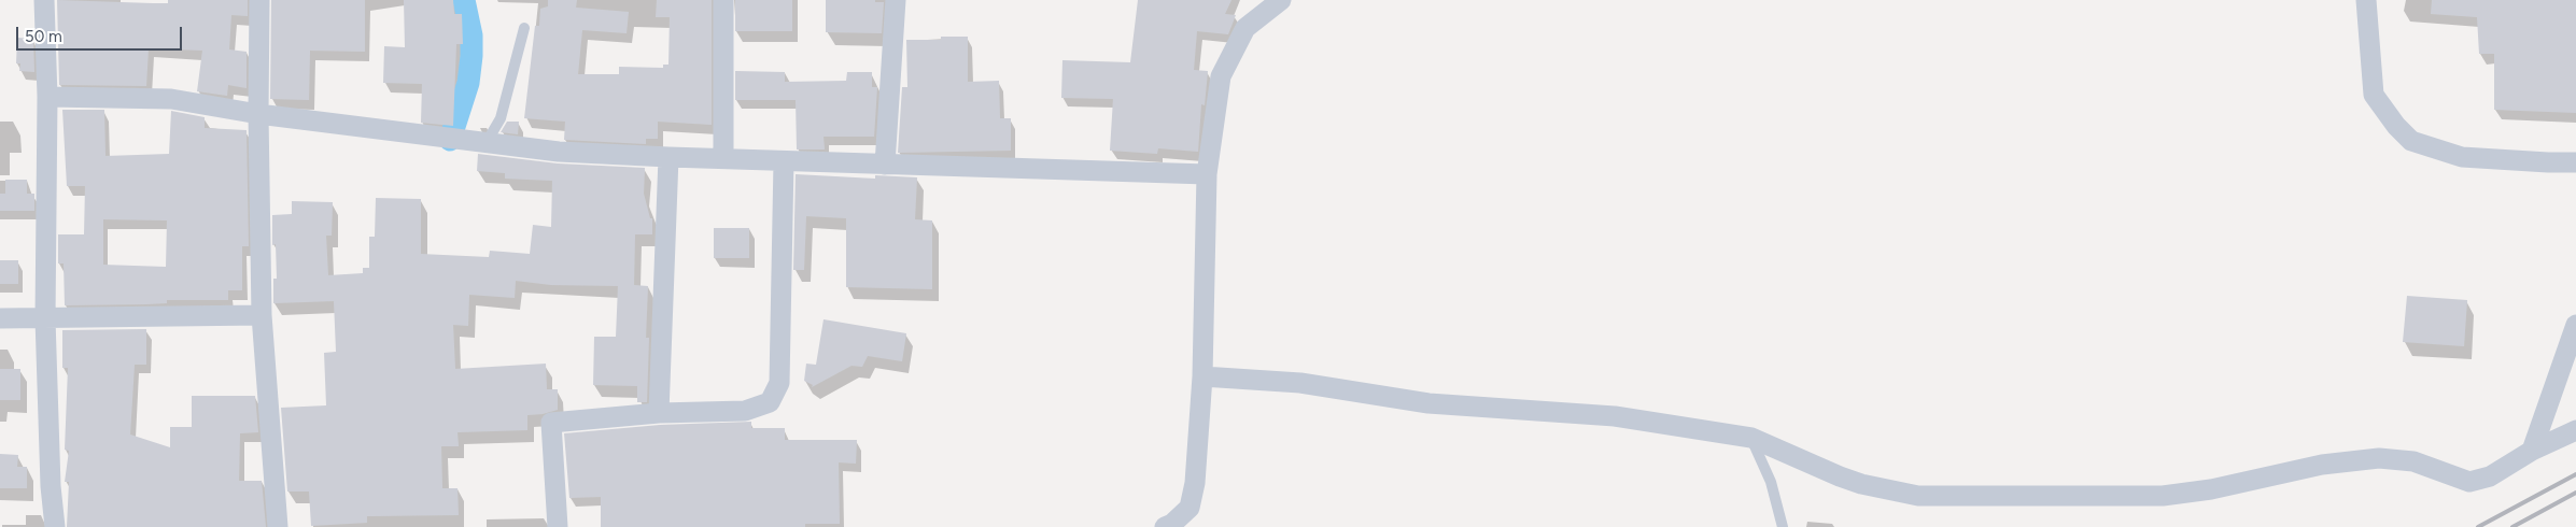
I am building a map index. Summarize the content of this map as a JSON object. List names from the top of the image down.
{
  "scale_bar": "50 m"
}
